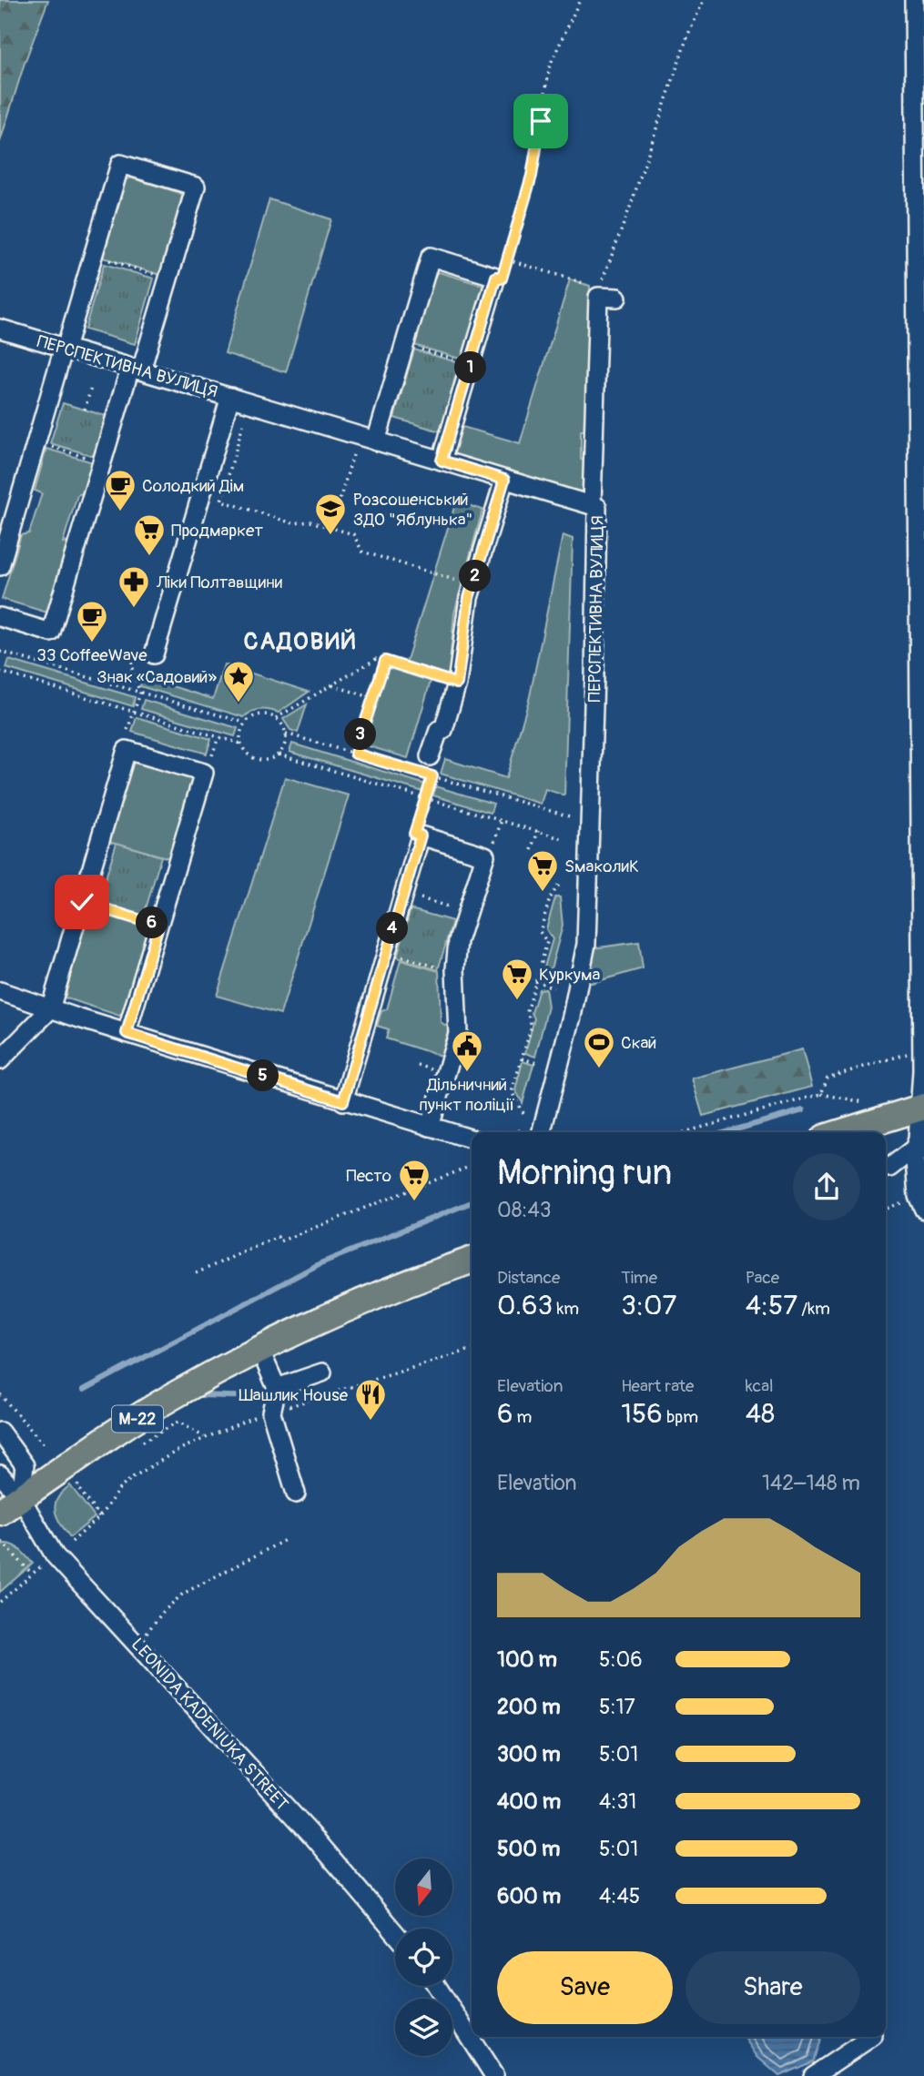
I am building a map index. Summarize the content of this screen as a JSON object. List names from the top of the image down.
{
  "streets": {
    "highway": ["М-22"],
    "street": ["ПЕРСПЕКТИВНА ВУЛИЦЯ", "LEONIDA KADENIUKA STREET"]
  },
  "crossings": [
    ["М-22", "LEONIDA KADENIUKA STREET"]
  ],
  "districts": ["САДОВИЙ"],
  "places": {
    "cafe": ["Солодкий Дім", "33 CoffeeWave"],
    "school or university": ["Розсошенський ЗДО \"Яблунька\""],
    "supermarket": [
      "Продмаркет",
      "SмаколиК",
      "Куркума",
      "Песто"
    ],
    "pharmacy": ["Ліки Полтавщини"],
    "place": ["Знак «Садовий»"],
    "sports": ["Скай"],
    "public building": ["Дільничний пункт поліції"],
    "restaurant": ["Шашлик House"]
  },
  "north": "bottom",
  "page": {
    "pins": [
      "1",
      "2",
      "3",
      "6",
      "4",
      "5"
    ],
    "heading": ["Morning run", "08:43"],
    "stats": [
      ["Distance", "0.63 km"],
      ["Time", "3:07"],
      ["Pace", "4:57 /km"],
      ["Elevation", "6 m"],
      ["Heart rate", "156 bpm"],
      ["kcal", "48"]
    ],
    "chart": ["Elevation", "142–148 m"],
    "list": [
      {
        "name": "100 m",
        "note": "5:06"
      },
      {
        "name": "200 m",
        "note": "5:17"
      },
      {
        "name": "300 m",
        "note": "5:01"
      },
      {
        "name": "400 m",
        "note": "4:31"
      },
      {
        "name": "500 m",
        "note": "5:01"
      },
      {
        "name": "600 m",
        "note": "4:45"
      }
    ],
    "buttons": ["Save", "Share"]
  }
}
